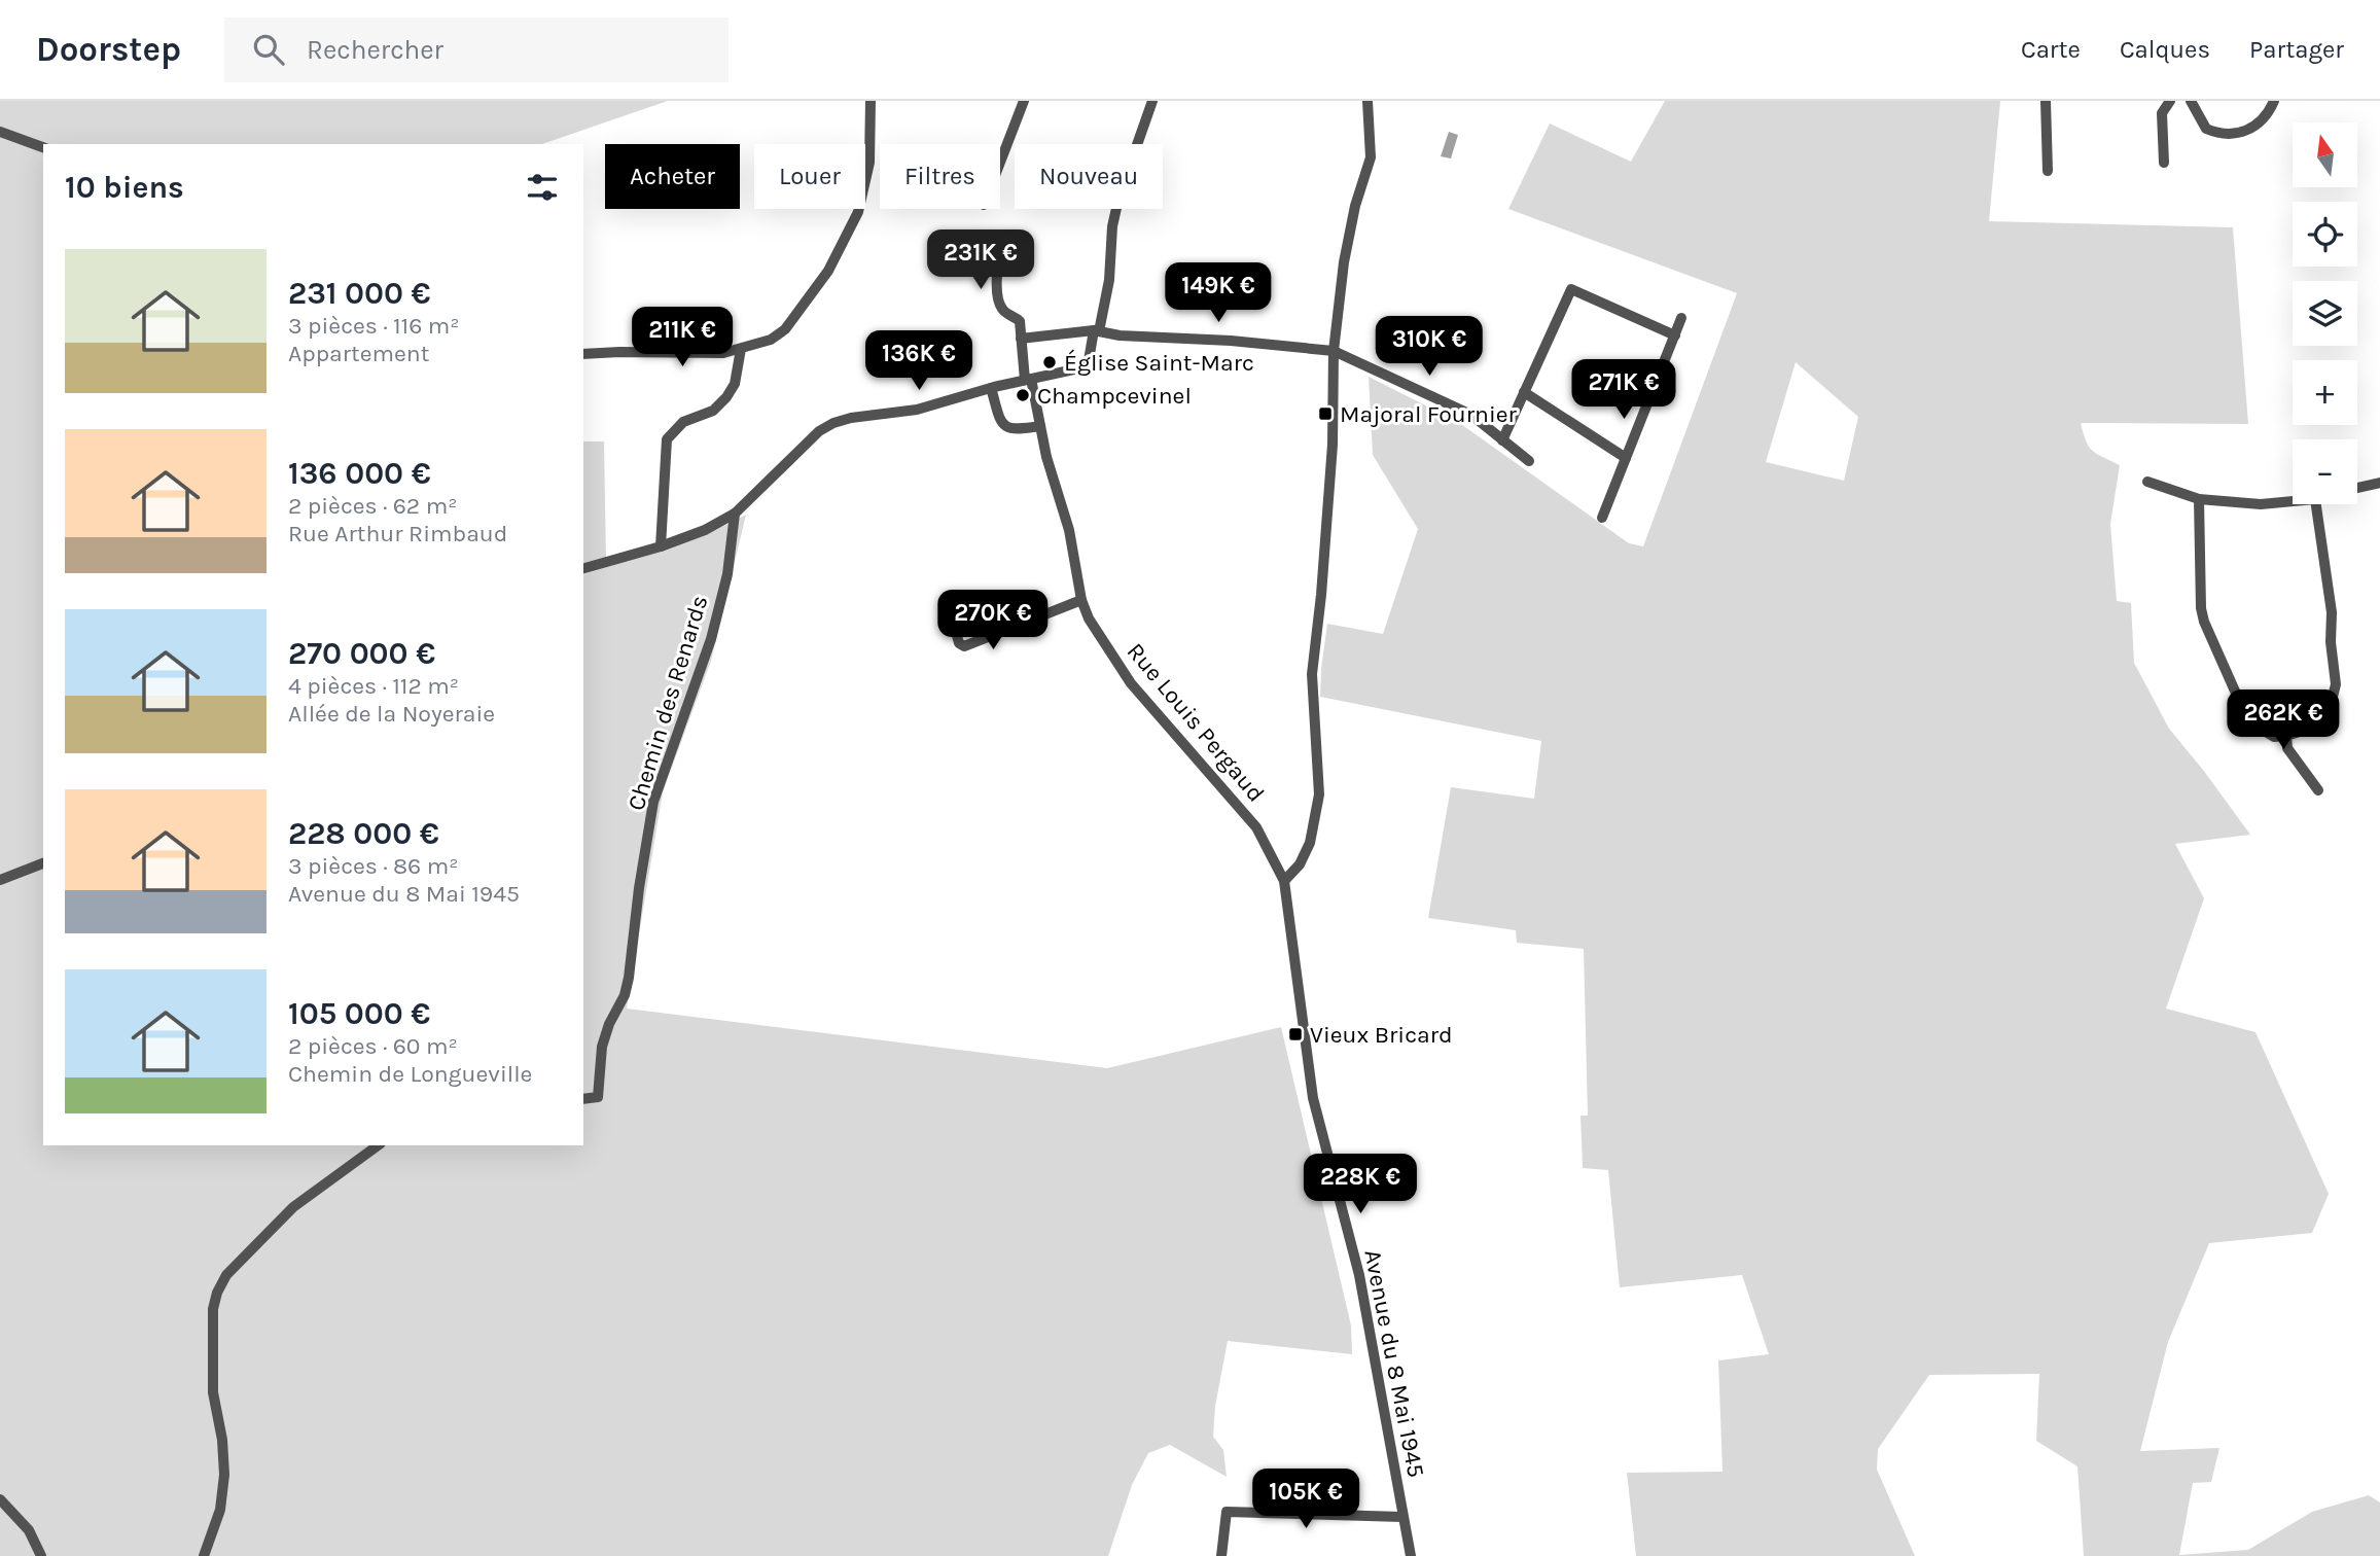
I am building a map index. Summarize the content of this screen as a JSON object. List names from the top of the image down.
{
  "streets": {
    "street": ["Chemin des Renards", "Rue Louis Pergaud", "Avenue du 8 Mai 1945"]
  },
  "crossings": [
    ["Rue Louis Pergaud", "Avenue du 8 Mai 1945"]
  ],
  "places": {
    "other": ["Église Saint-Marc", "Champcevinel"],
    "transit": ["Majoral Fournier", "Vieux Bricard"]
  },
  "north": "top",
  "page": {
    "header": "Doorstep",
    "search": "Rechercher",
    "nav": ["Carte", "Calques", "Partager"],
    "map_buttons": ["+", "−"],
    "chip": [
      "Acheter",
      "Louer",
      "Filtres",
      "Nouveau"
    ],
    "heading": "10 biens",
    "price": [
      "231K €",
      "149K €",
      "211K €",
      "310K €",
      "136K €",
      "271K €",
      "270K €",
      "262K €",
      "228K €",
      "105K €"
    ],
    "list": [
      {
        "name": "231 000 €",
        "note": "3 pièces · 116 m² · Appartement"
      },
      {
        "name": "136 000 €",
        "note": "2 pièces · 62 m² · Rue Arthur Rimbaud"
      },
      {
        "name": "270 000 €",
        "note": "4 pièces · 112 m² · Allée de la Noyeraie"
      },
      {
        "name": "228 000 €",
        "note": "3 pièces · 86 m² · Avenue du 8 Mai 1945"
      },
      {
        "name": "105 000 €",
        "note": "2 pièces · 60 m² · Chemin de Longueville"
      }
    ]
  }
}
